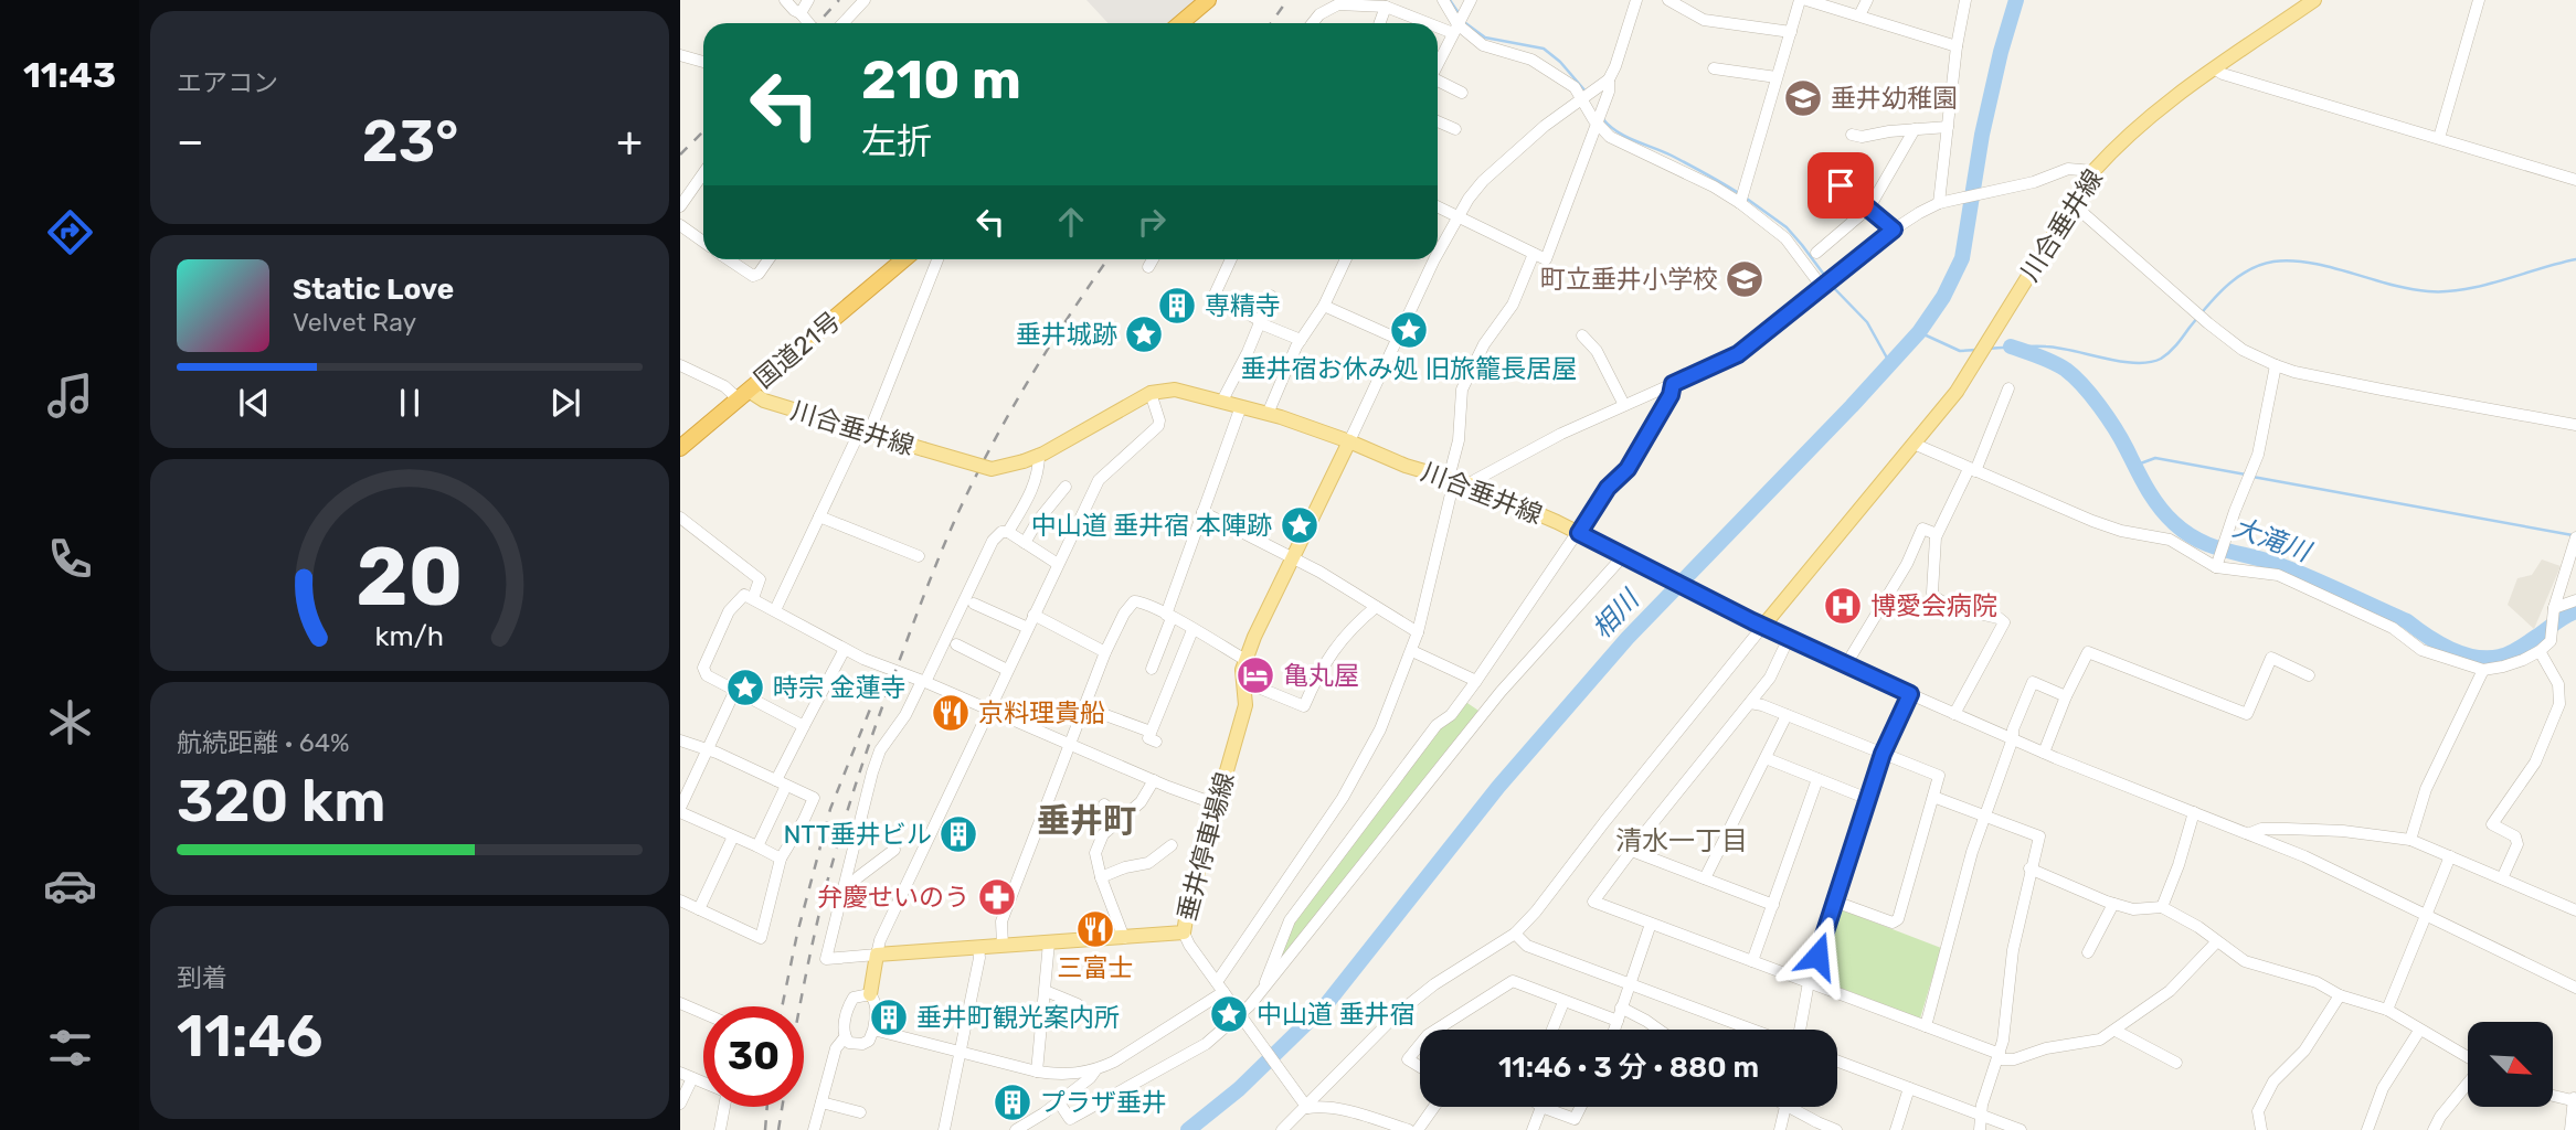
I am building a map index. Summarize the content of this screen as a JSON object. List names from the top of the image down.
{
  "streets": {
    "highway": ["国道21号"],
    "main road": ["川合垂井線", "垂井停車場線"]
  },
  "crossings": [
    ["川合垂井線", "国道21号"],
    ["川合垂井線", "垂井停車場線"]
  ],
  "districts": ["垂井町", "清水一丁目"],
  "water": ["大滝川", "相川"],
  "places": {
    "school or university": ["垂井幼稚園", "町立垂井小学校"],
    "building": [
      "専精寺",
      "NTT垂井ビル",
      "垂井町観光案内所",
      "プラザ垂井"
    ],
    "place": [
      "垂井宿お休み処 旧旅籠長居屋",
      "垂井城跡",
      "中山道 垂井宿 本陣跡",
      "時宗 金蓮寺",
      "中山道 垂井宿"
    ],
    "hospital": ["博愛会病院"],
    "hotel": ["亀丸屋"],
    "restaurant": ["京料理貴船", "三富士"],
    "pharmacy": ["弁慶せいのう"]
  },
  "north": "bottom right",
  "page": {
    "tabs": "11:43",
    "tile": [
      "エアコン",
      ["航続距離 · 64%", "320 km"],
      ["到着", "11:46"]
    ],
    "turn": ["210 m", "左折"],
    "heat": ["−", "23°", "+"],
    "song": ["Static Love", "Velvet Ray"],
    "limit": "30",
    "trip": "11:46 · 3 分 · 880 m",
    "gauge": ["20", "km/h"]
  }
}
